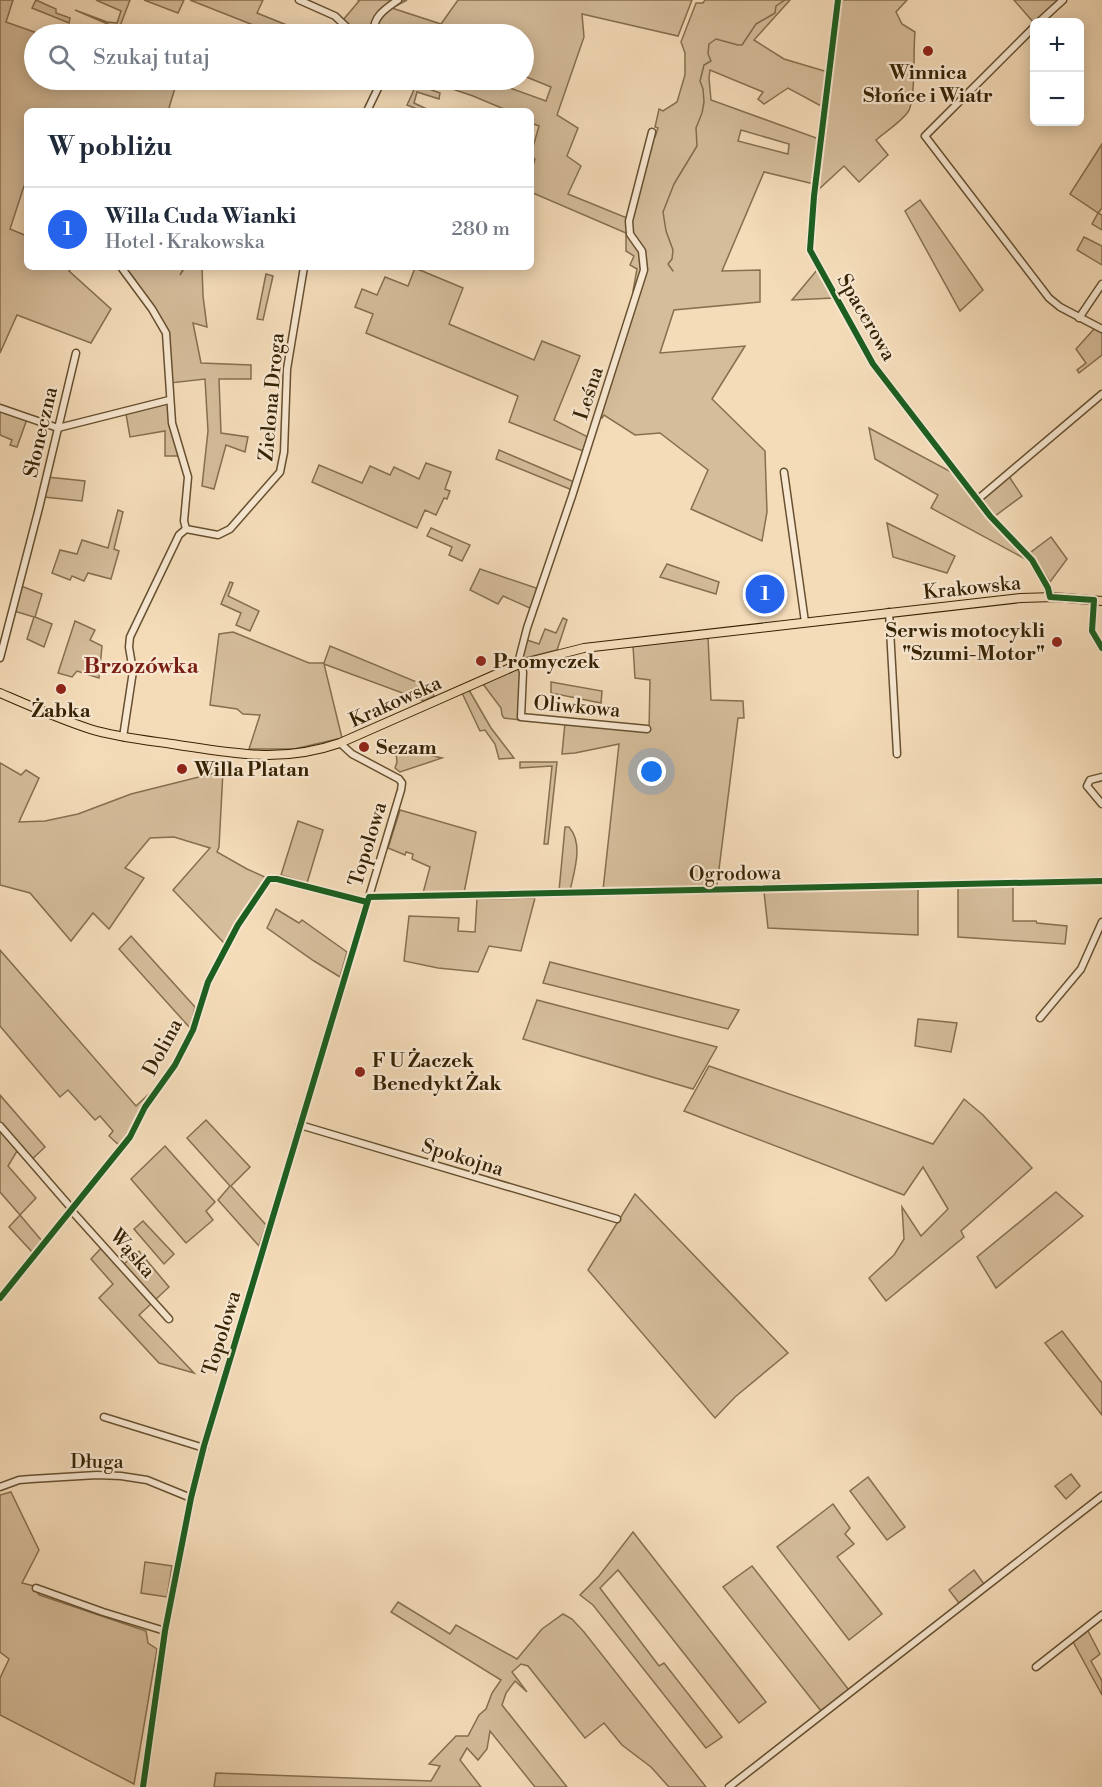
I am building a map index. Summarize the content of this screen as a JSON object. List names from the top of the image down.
{
  "streets": {
    "main road": ["Krakowska"],
    "street": [
      "Spacerowa",
      "Leśna",
      "Zielona Droga",
      "Słoneczna",
      "Oliwkowa",
      "Topolowa",
      "Ogrodowa",
      "Dolina",
      "Spokojna",
      "Wąska",
      "Długa"
    ]
  },
  "crossings": [
    ["Spacerowa", "Krakowska"],
    ["Leśna", "Krakowska"],
    ["Leśna", "Oliwkowa"],
    ["Krakowska", "Oliwkowa"],
    ["Krakowska", "Topolowa"],
    ["Topolowa", "Ogrodowa"],
    ["Topolowa", "Dolina"],
    ["Topolowa", "Spokojna"],
    ["Topolowa", "Długa"],
    ["Ogrodowa", "Dolina"],
    ["Dolina", "Wąska"]
  ],
  "districts": ["Brzozówka"],
  "places": [
    "Winnica Słońce i Wiatr",
    "Serwis motocykli \"Szumi-Motor\"",
    "Promyczek",
    "Żabka",
    "Sezam",
    "Willa Platan",
    "F U Żaczek Benedykt Żak"
  ],
  "page": {
    "map_buttons": ["+", "−"],
    "search": "Szukaj tutaj",
    "heading": "W pobliżu",
    "list": [
      {
        "mark": "1",
        "name": "Willa Cuda Wianki",
        "note": "Hotel · Krakowska",
        "value": "280 m"
      }
    ],
    "pins": "1"
  }
}
